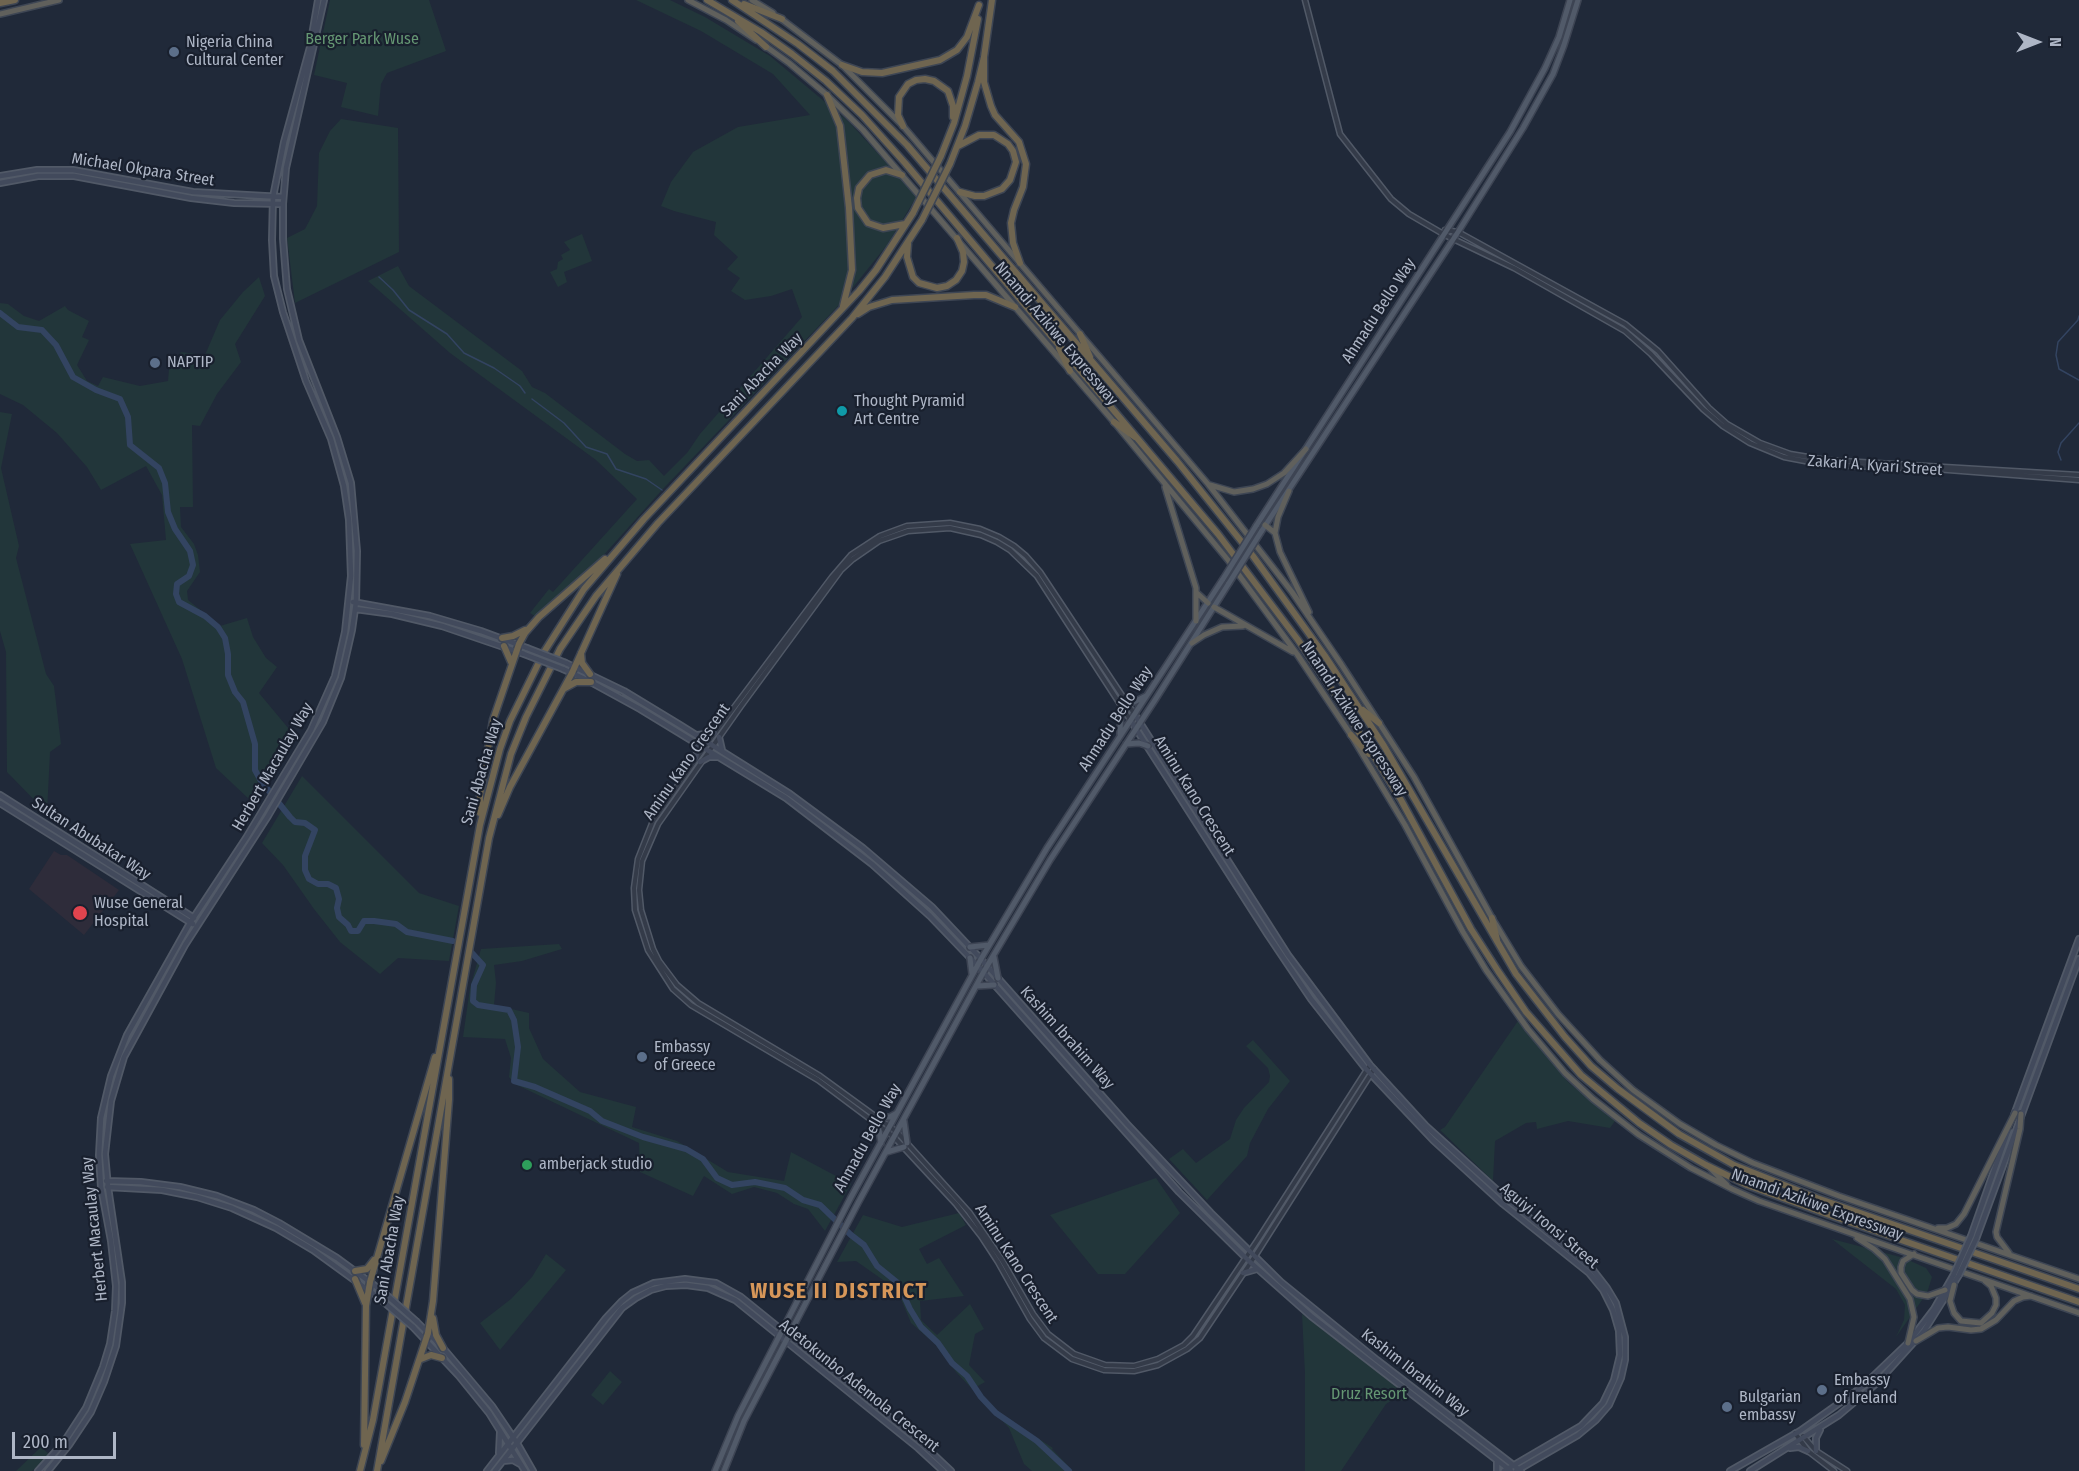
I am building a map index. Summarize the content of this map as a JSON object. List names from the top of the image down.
{
  "streets": {
    "highway": ["Nnamdi Azikiwe Expressway", "Sani Abacha Way"],
    "main road": [
      "Michael Okpara Street",
      "Ahmadu Bello Way",
      "Aminu Kano Crescent",
      "Herbert Macaulay Way",
      "Sultan Abubakar Way",
      "Kashim Ibrahim Way",
      "Aguiyi Ironsi Street",
      "Adetokunbo Ademola Crescent"
    ],
    "street": ["Zakari A. Kyari Street"]
  },
  "crossings": [
    ["Michael Okpara Street", "Herbert Macaulay Way"],
    ["Ahmadu Bello Way", "Zakari A. Kyari Street"],
    ["Ahmadu Bello Way", "Aminu Kano Crescent"],
    ["Ahmadu Bello Way", "Kashim Ibrahim Way"],
    ["Ahmadu Bello Way", "Adetokunbo Ademola Crescent"],
    ["Aminu Kano Crescent", "Kashim Ibrahim Way"],
    ["Aminu Kano Crescent", "Aguiyi Ironsi Street"],
    ["Herbert Macaulay Way", "Sultan Abubakar Way"],
    ["Kashim Ibrahim Way", "Aguiyi Ironsi Street"]
  ],
  "districts": ["WUSE II DISTRICT"],
  "parks": ["Berger Park Wuse", "Druz Resort"],
  "places": [
    "Nigeria China Cultural Center",
    "NAPTIP",
    "Thought Pyramid Art Centre",
    "Wuse General Hospital",
    "Embassy of Greece",
    "amberjack studio",
    "Embassy of Ireland",
    "Bulgarian embassy"
  ],
  "scale_bar": "200 m",
  "north": "right"
}
